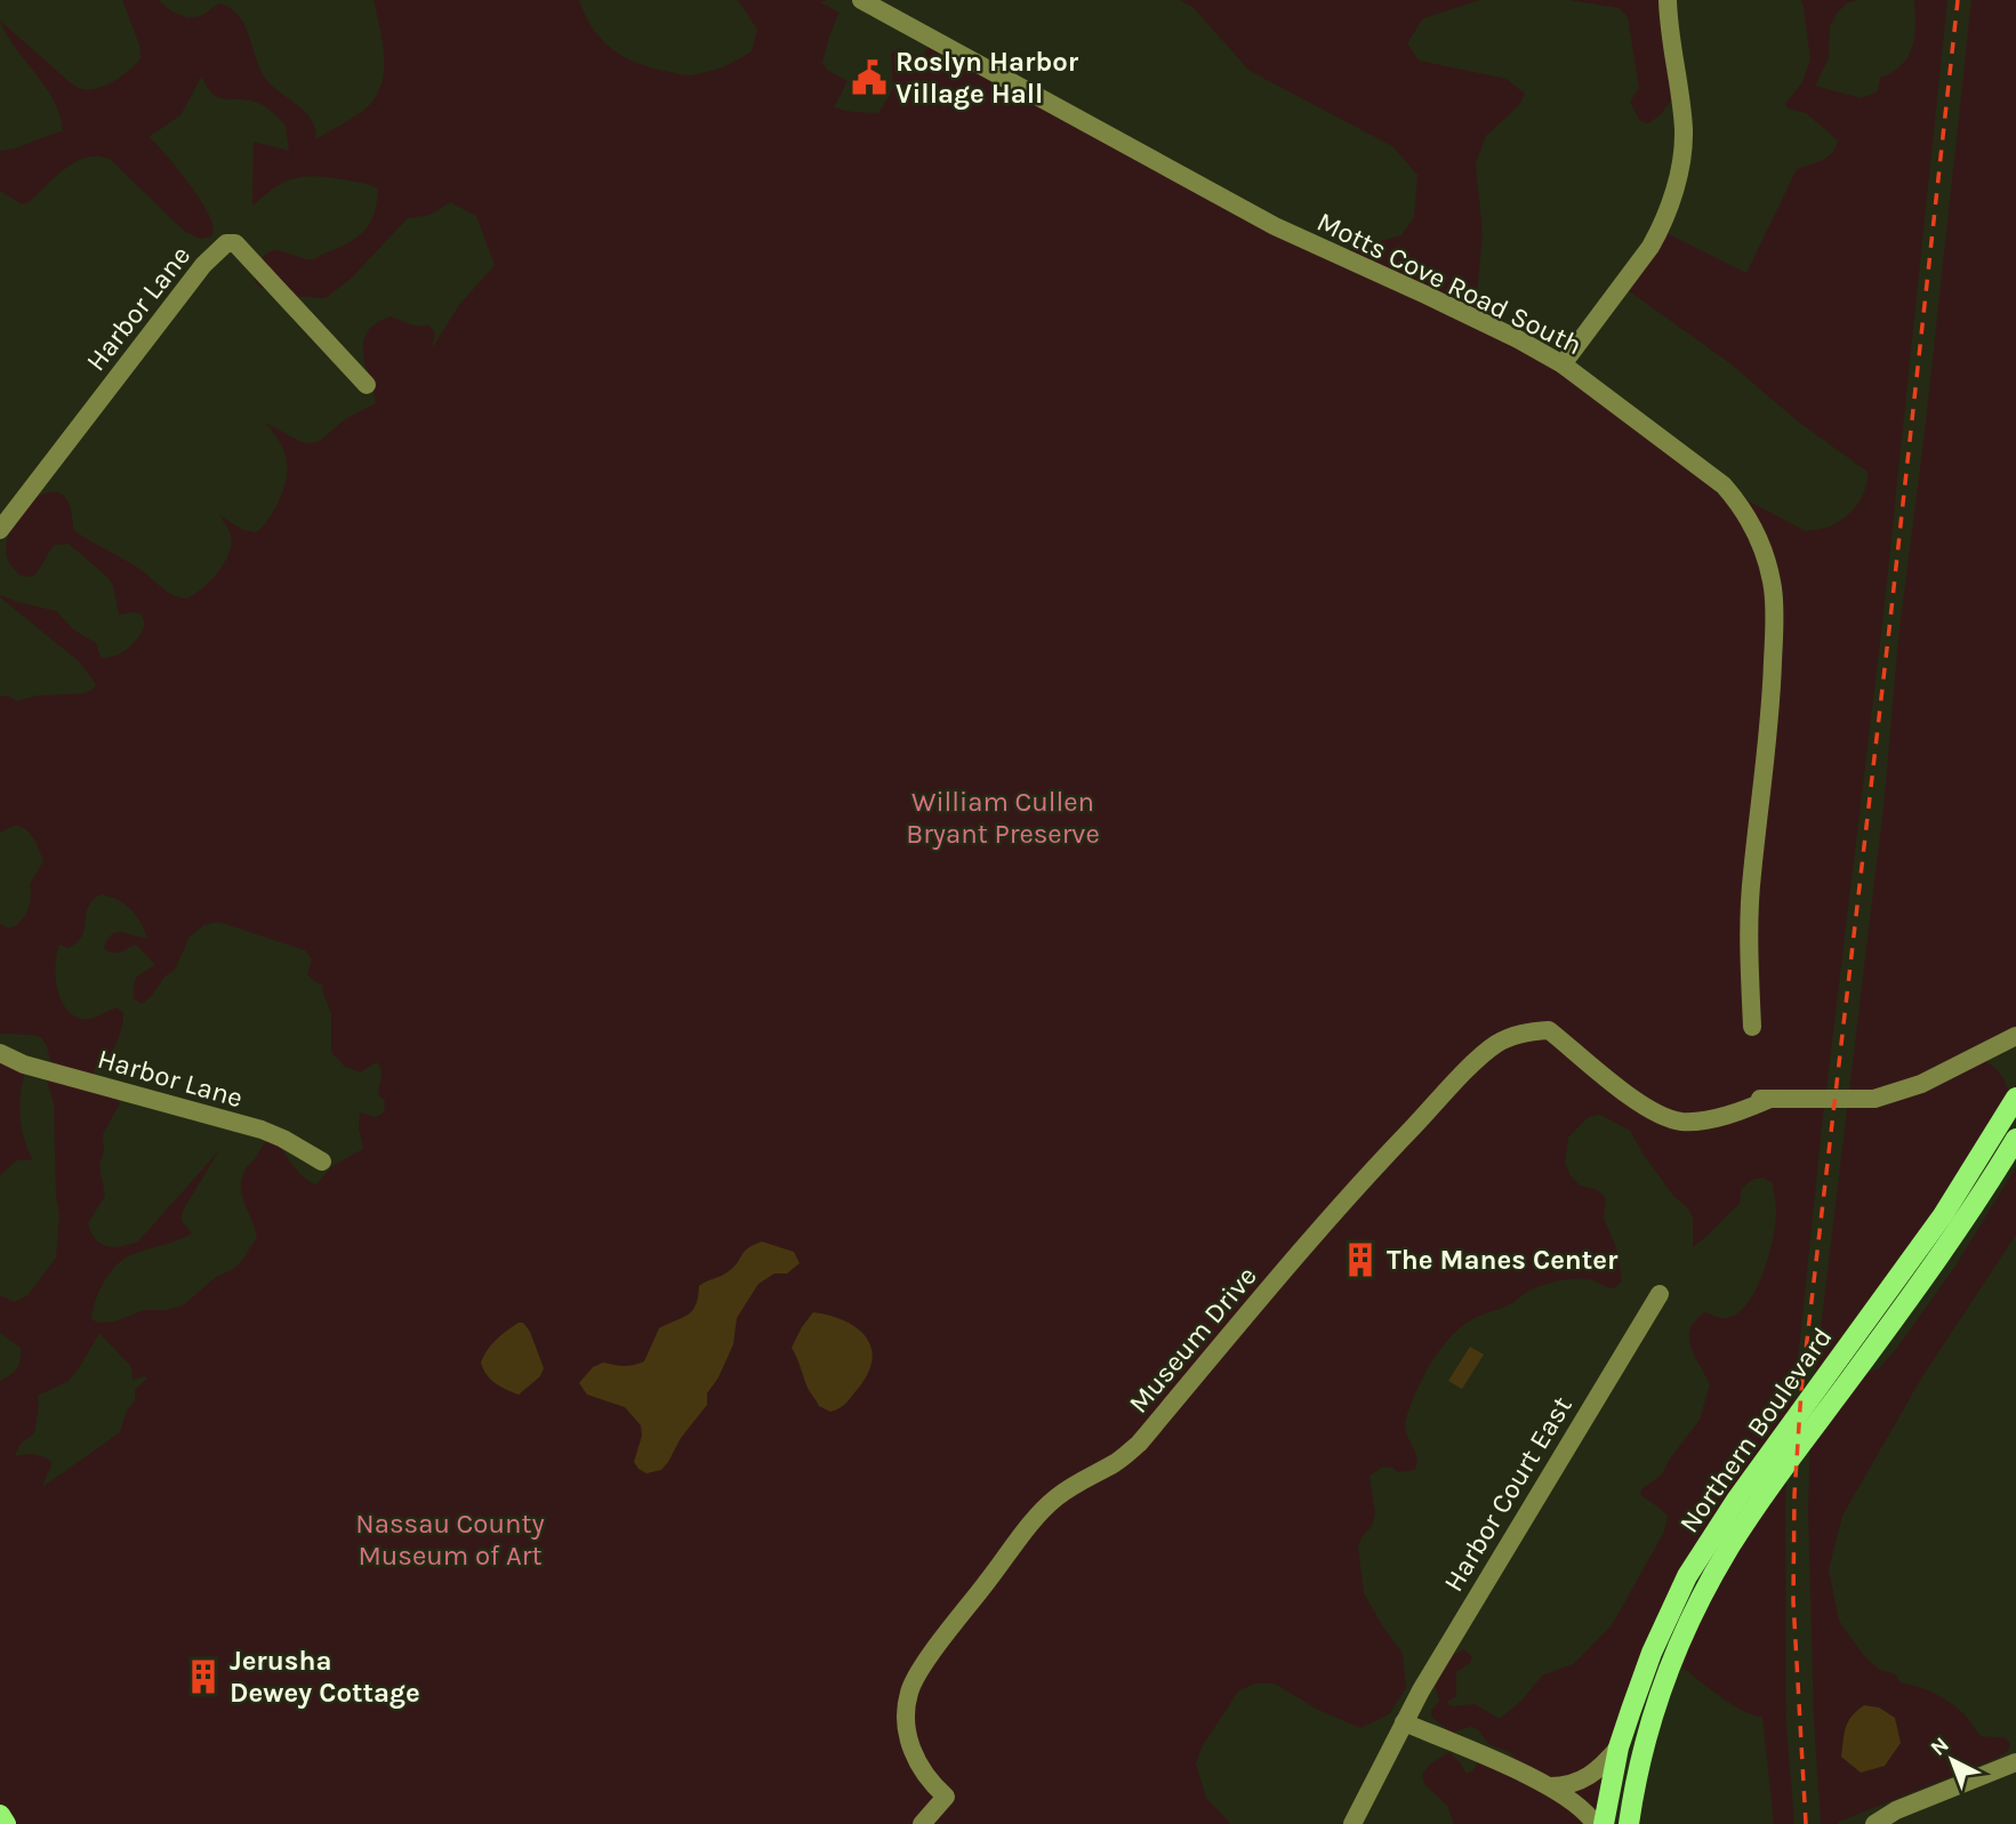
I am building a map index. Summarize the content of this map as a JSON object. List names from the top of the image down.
{
  "streets": {
    "main road": ["Northern Boulevard"],
    "street": [
      "Motts Cove Road South",
      "Harbor Lane",
      "Museum Drive",
      "Harbor Court East"
    ]
  },
  "parks": ["William Cullen Bryant Preserve", "Nassau County Museum of Art"],
  "places": {
    "public building": ["Roslyn Harbor Village Hall"],
    "building": ["The Manes Center", "Jerusha Dewey Cottage"]
  },
  "north": "top left"
}
